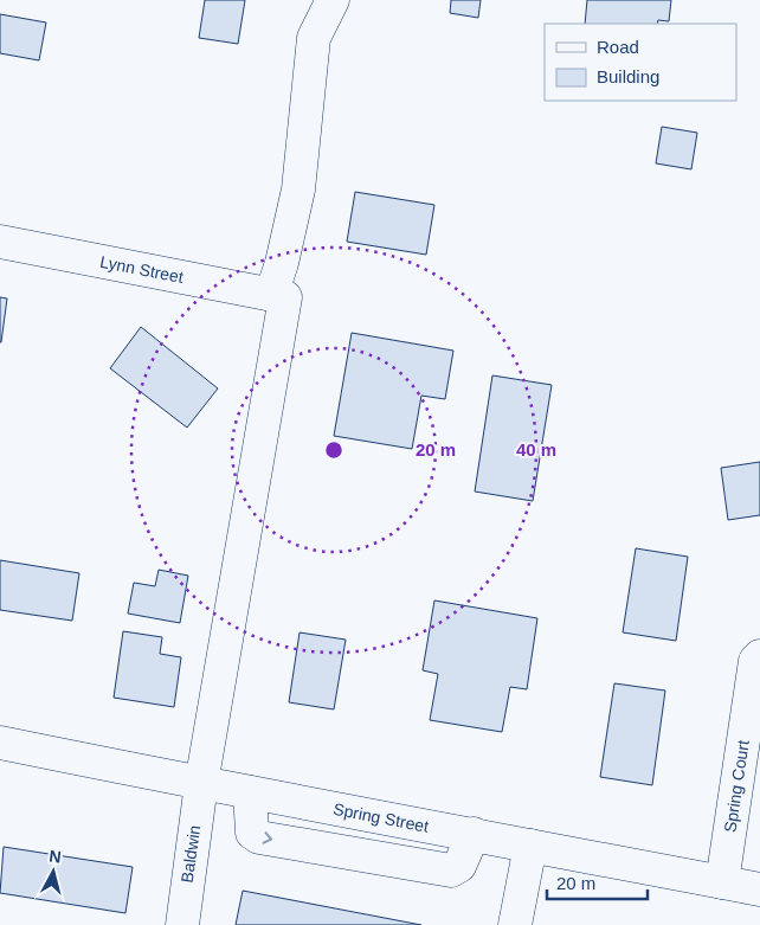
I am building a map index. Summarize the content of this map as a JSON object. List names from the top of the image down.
{
  "streets": {
    "street": [
      "Lynn Street",
      "Spring Court",
      "Spring Street",
      "Baldwin"
    ]
  },
  "crossings": [
    ["Lynn Street", "Baldwin"],
    ["Spring Court", "Spring Street"],
    ["Spring Street", "Baldwin"]
  ],
  "legend": ["Road", "Building"],
  "scale_bar": "20 m",
  "north": "top",
  "rings": ["20 m", "40 m"]
}
